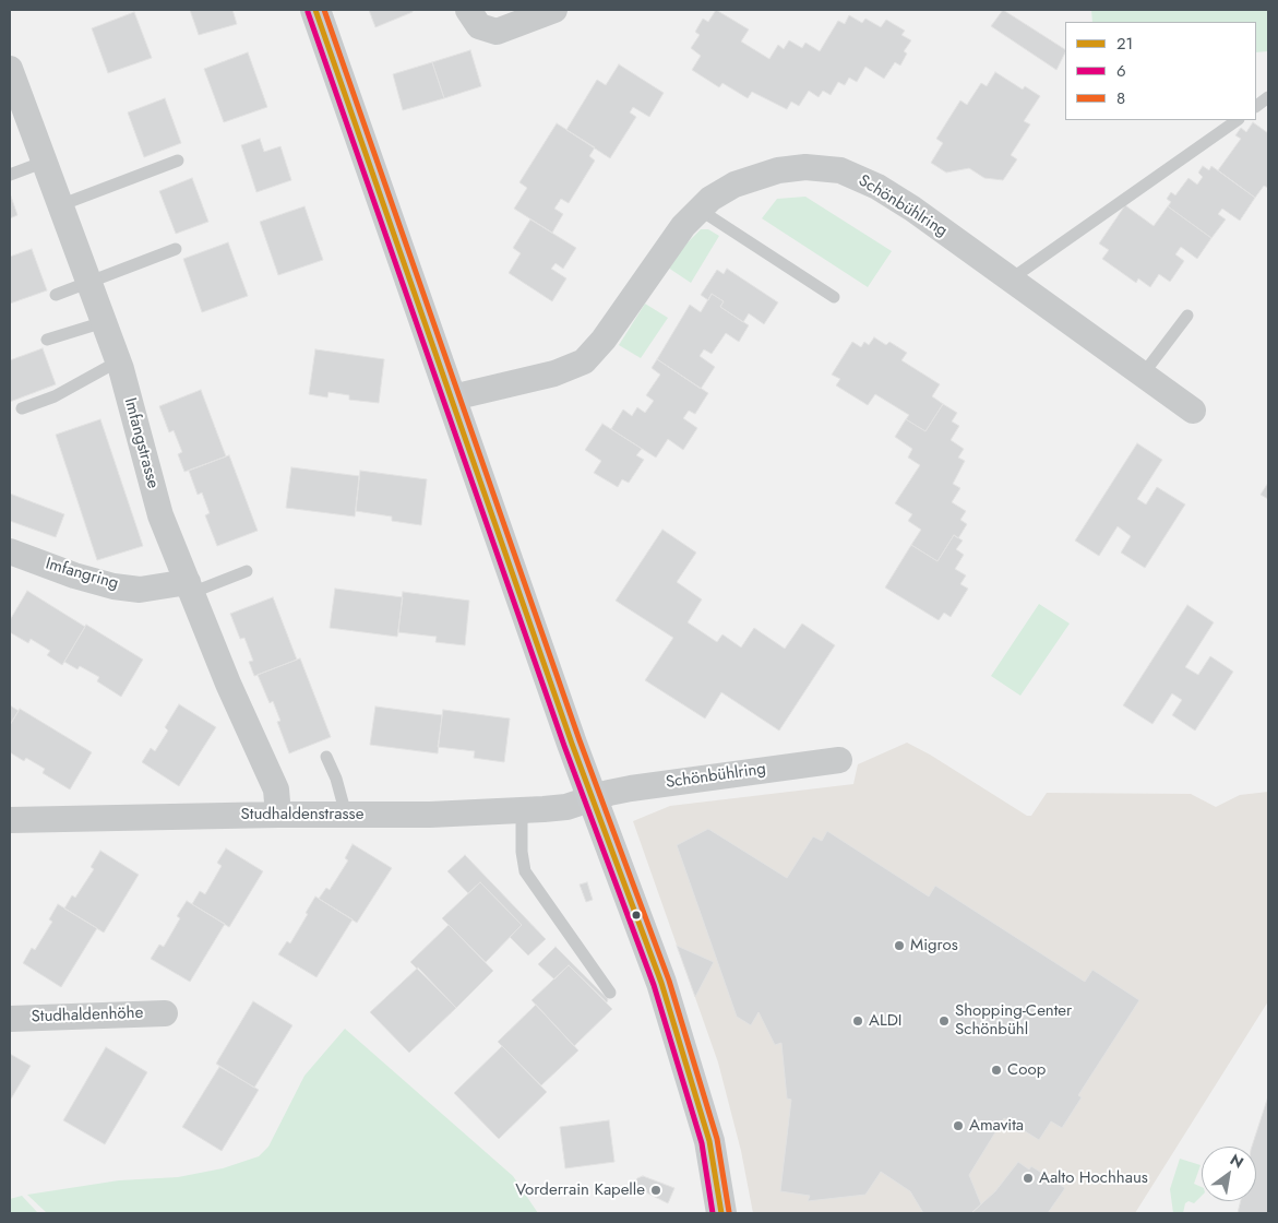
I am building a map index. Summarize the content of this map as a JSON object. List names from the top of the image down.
{
  "streets": {
    "street": [
      "Schönbühlring",
      "Imfangstrasse",
      "Imfangring",
      "Studhaldenstrasse",
      "Studhaldenhöhe"
    ]
  },
  "crossings": [
    ["Schönbühlring", "Studhaldenstrasse"],
    ["Imfangstrasse", "Imfangring"],
    ["Imfangstrasse", "Studhaldenstrasse"]
  ],
  "places": [
    "Migros",
    "ALDI",
    "Shopping-Center Schönbühl",
    "Coop",
    "Amavita",
    "Aalto Hochhaus",
    "Vorderrain Kapelle"
  ],
  "lines": ["transit line 21", "transit line 8", "transit line 6"],
  "legend": ["21", "6", "8"],
  "north": "top right"
}
